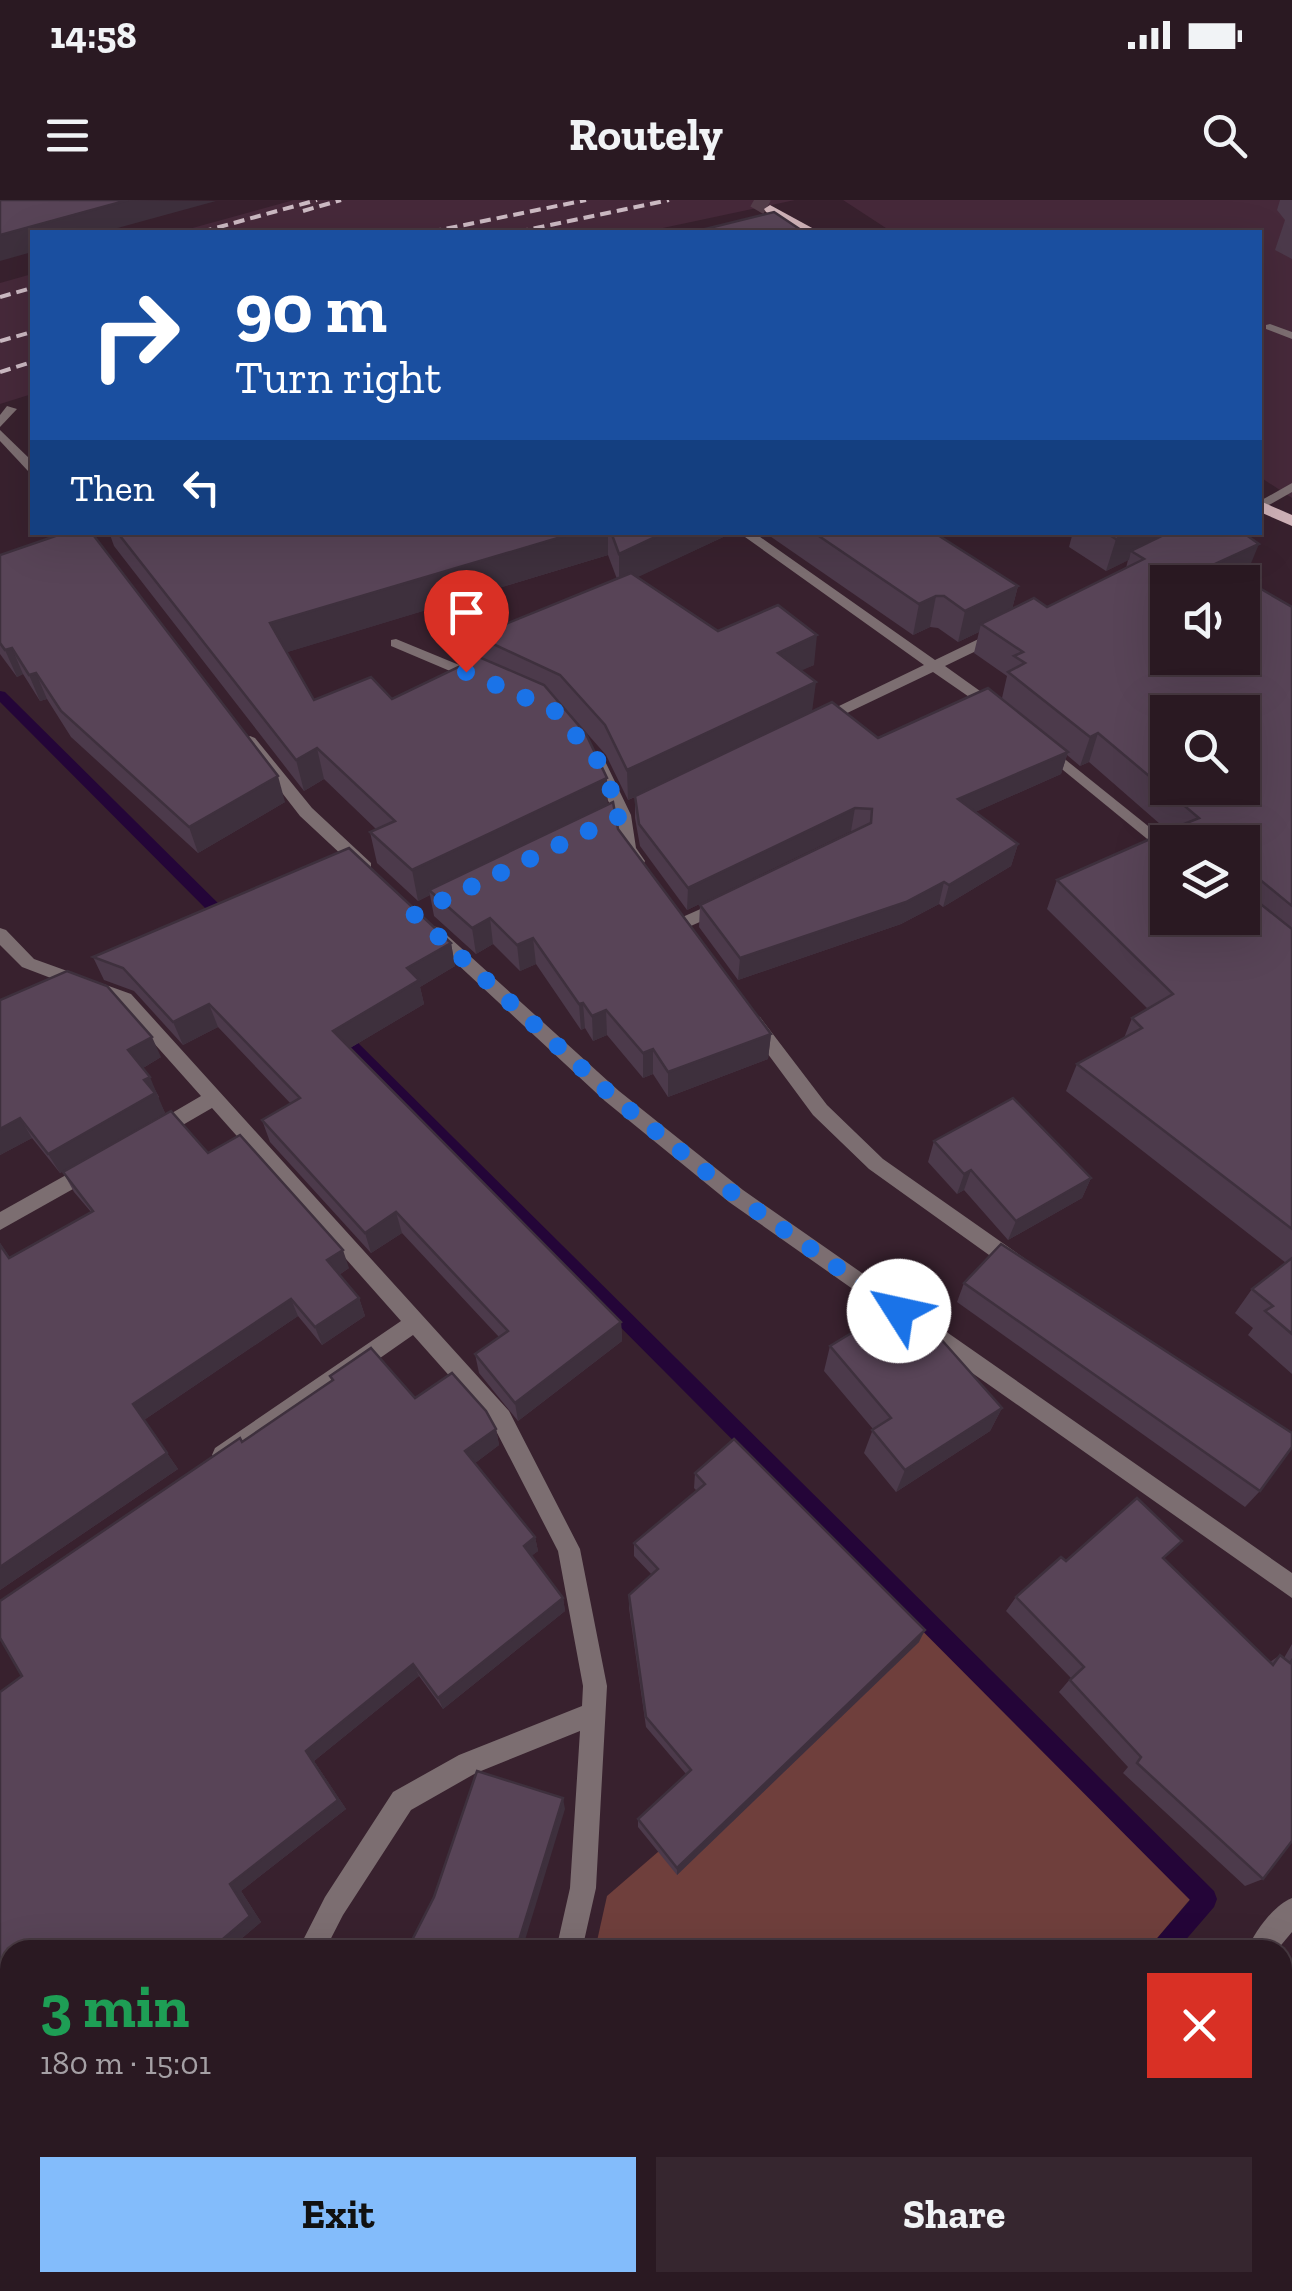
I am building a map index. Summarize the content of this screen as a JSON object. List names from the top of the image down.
{
  "page": {
    "status": "14:58",
    "header": "Routely",
    "turn": ["90 m", "Turn right"],
    "then": "Then",
    "heading": ["3 min", "180 m · 15:01"],
    "buttons": ["Exit", "Share"]
  }
}
